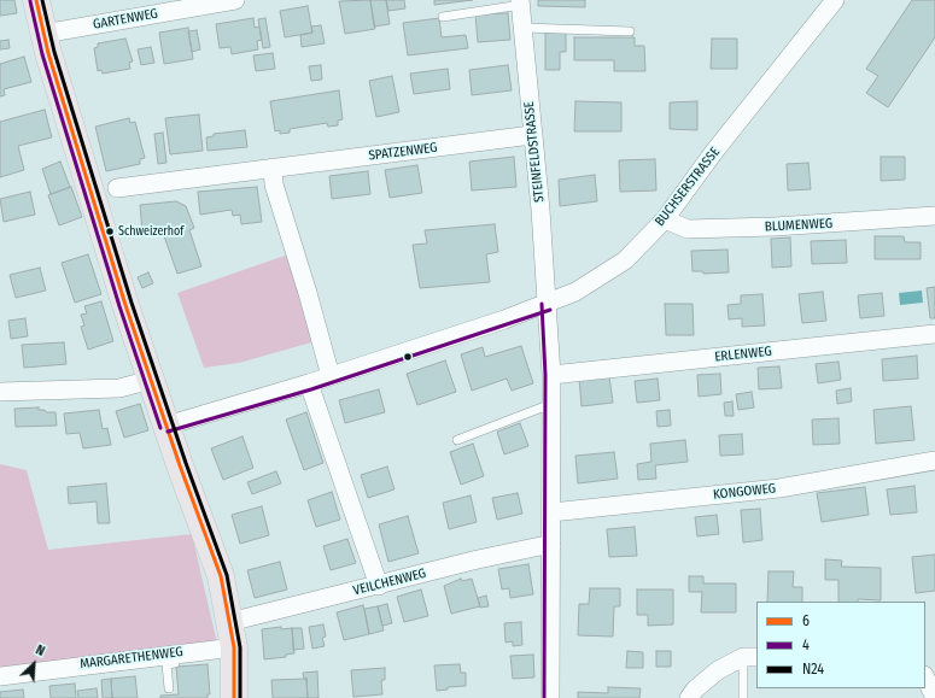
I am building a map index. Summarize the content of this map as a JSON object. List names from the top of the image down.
{
  "streets": {
    "street": [
      "GARTENWEG",
      "SPATZENWEG",
      "STEINFELDSTRASSE",
      "BUCHSERSTRASSE",
      "BLUMENWEG",
      "ERLENWEG",
      "KONGOWEG",
      "VEILCHENWEG",
      "MARGARETHENWEG"
    ]
  },
  "crossings": [
    ["SPATZENWEG", "STEINFELDSTRASSE"],
    ["STEINFELDSTRASSE", "BUCHSERSTRASSE"],
    ["STEINFELDSTRASSE", "ERLENWEG"],
    ["STEINFELDSTRASSE", "KONGOWEG"],
    ["STEINFELDSTRASSE", "VEILCHENWEG"],
    ["BUCHSERSTRASSE", "BLUMENWEG"],
    ["VEILCHENWEG", "MARGARETHENWEG"]
  ],
  "places": ["Schweizerhof"],
  "lines": ["transit line 6", "transit line N24", "transit line 4"],
  "legend": ["6", "4", "N24"],
  "north": "top right"
}
